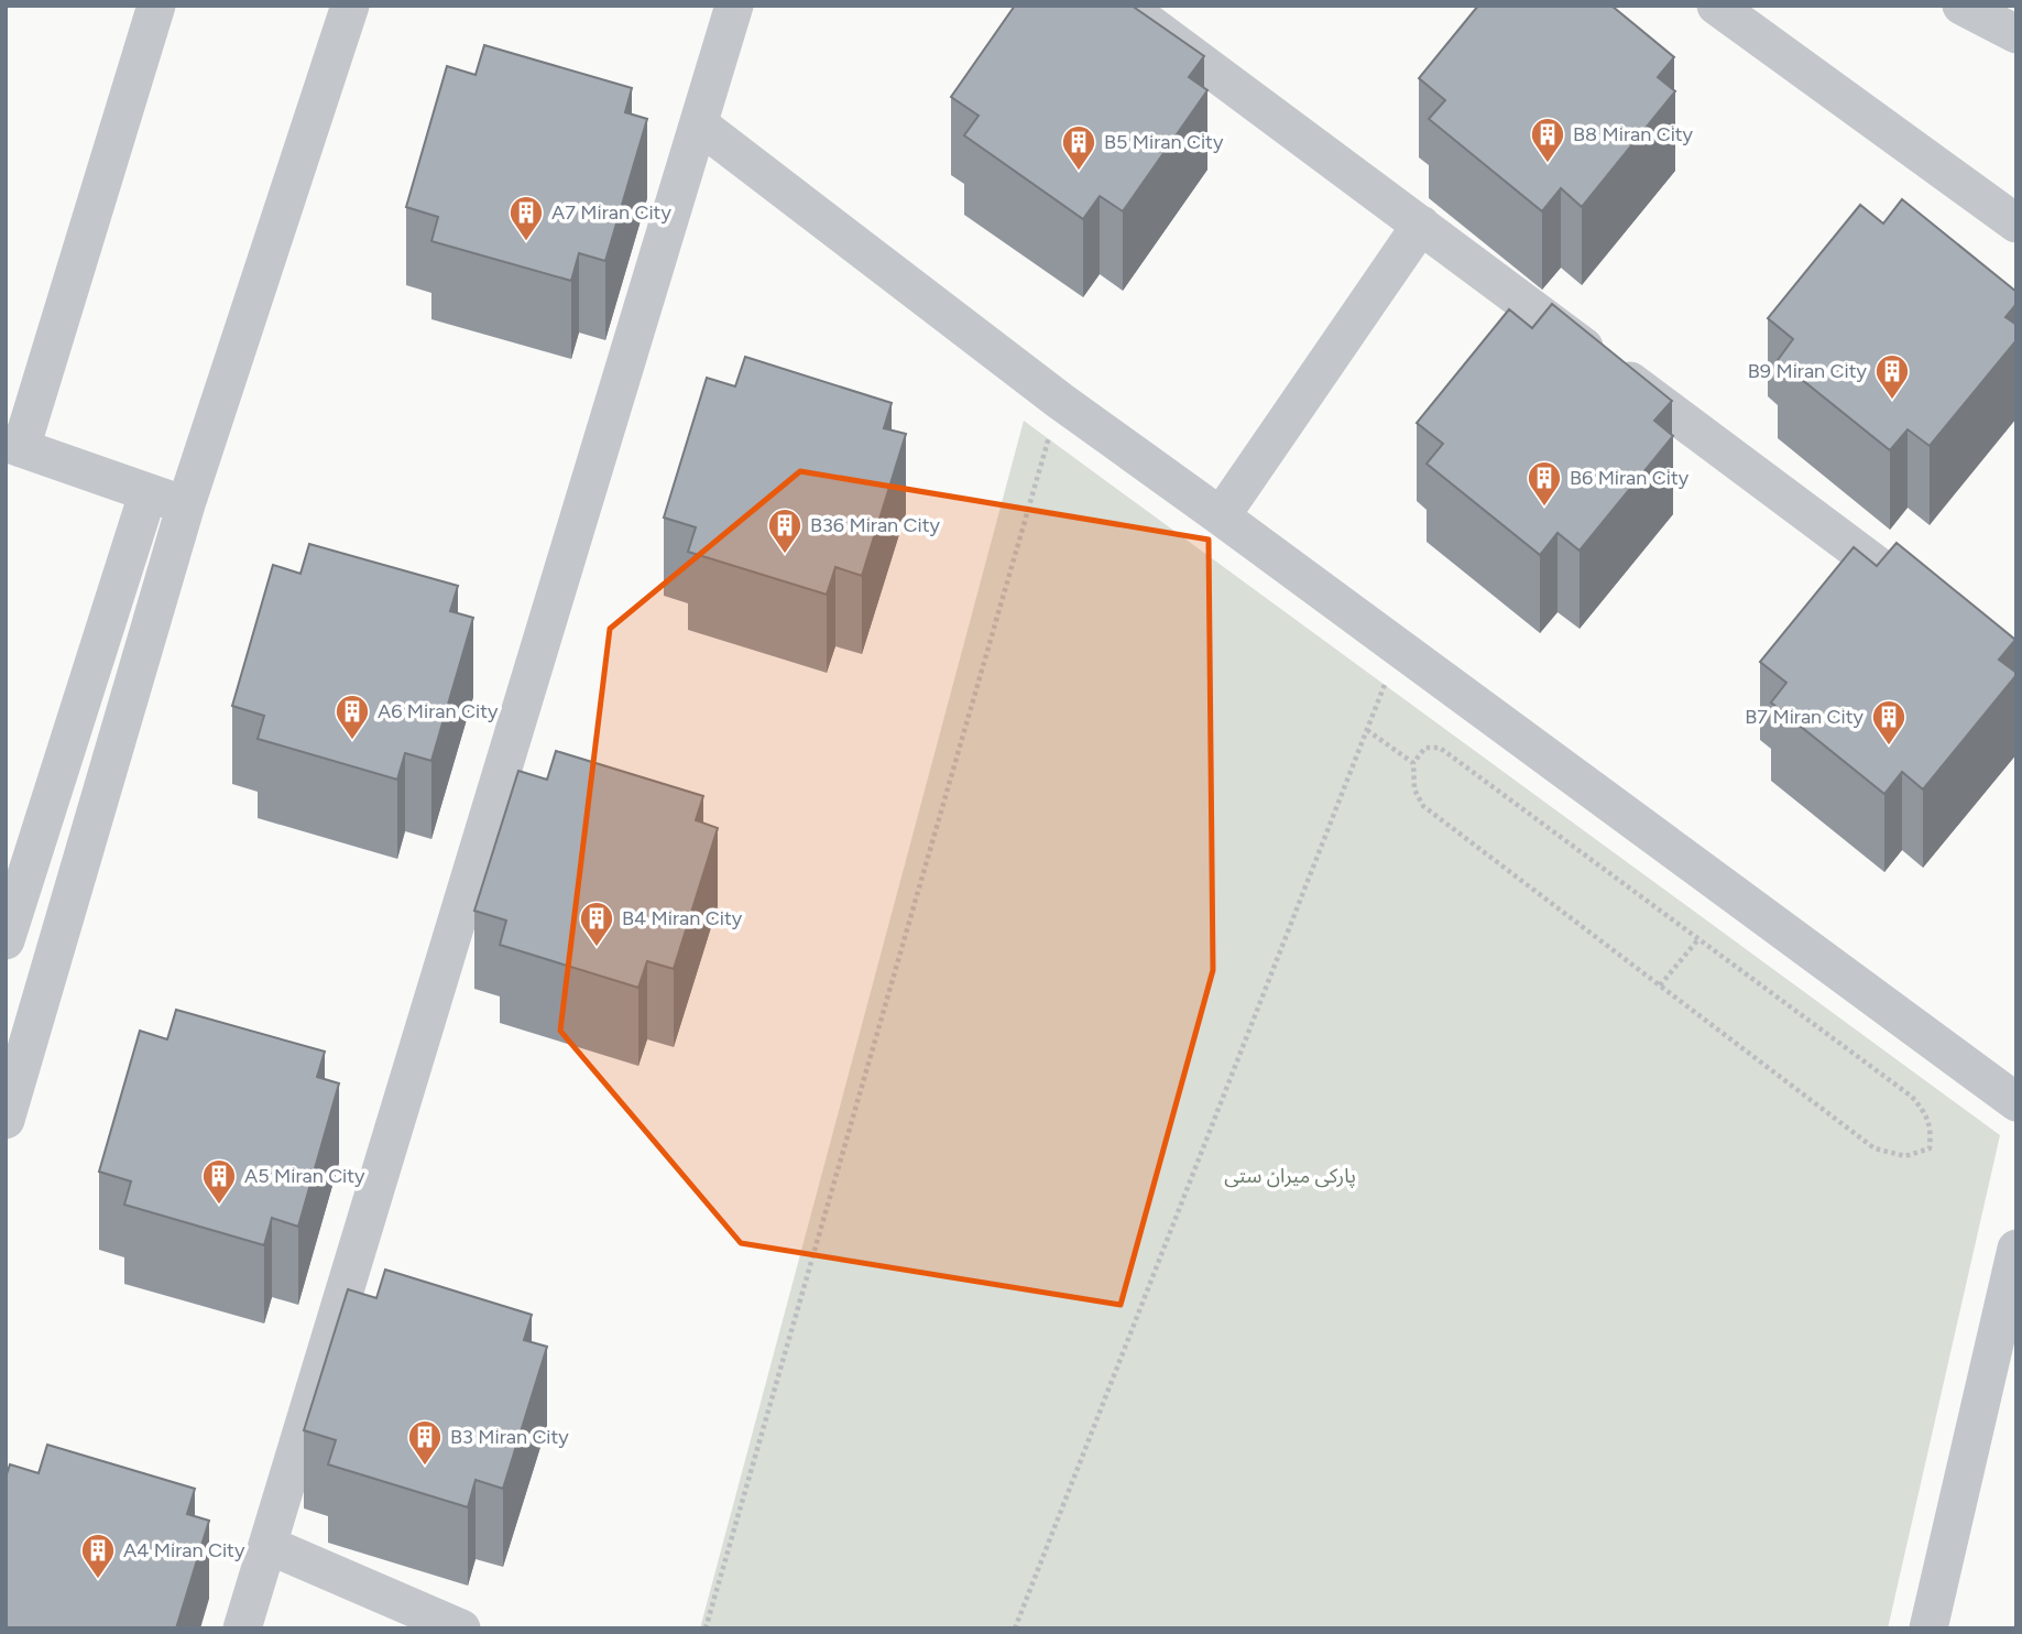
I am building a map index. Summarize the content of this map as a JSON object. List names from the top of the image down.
{
  "parks": ["پارکی میران ستی"],
  "places": {
    "building": [
      "B8 Miran City",
      "B5 Miran City",
      "A7 Miran City",
      "B9 Miran City",
      "B6 Miran City",
      "B36 Miran City",
      "A6 Miran City",
      "B7 Miran City",
      "B4 Miran City",
      "A5 Miran City",
      "B3 Miran City",
      "A4 Miran City"
    ]
  }
}
